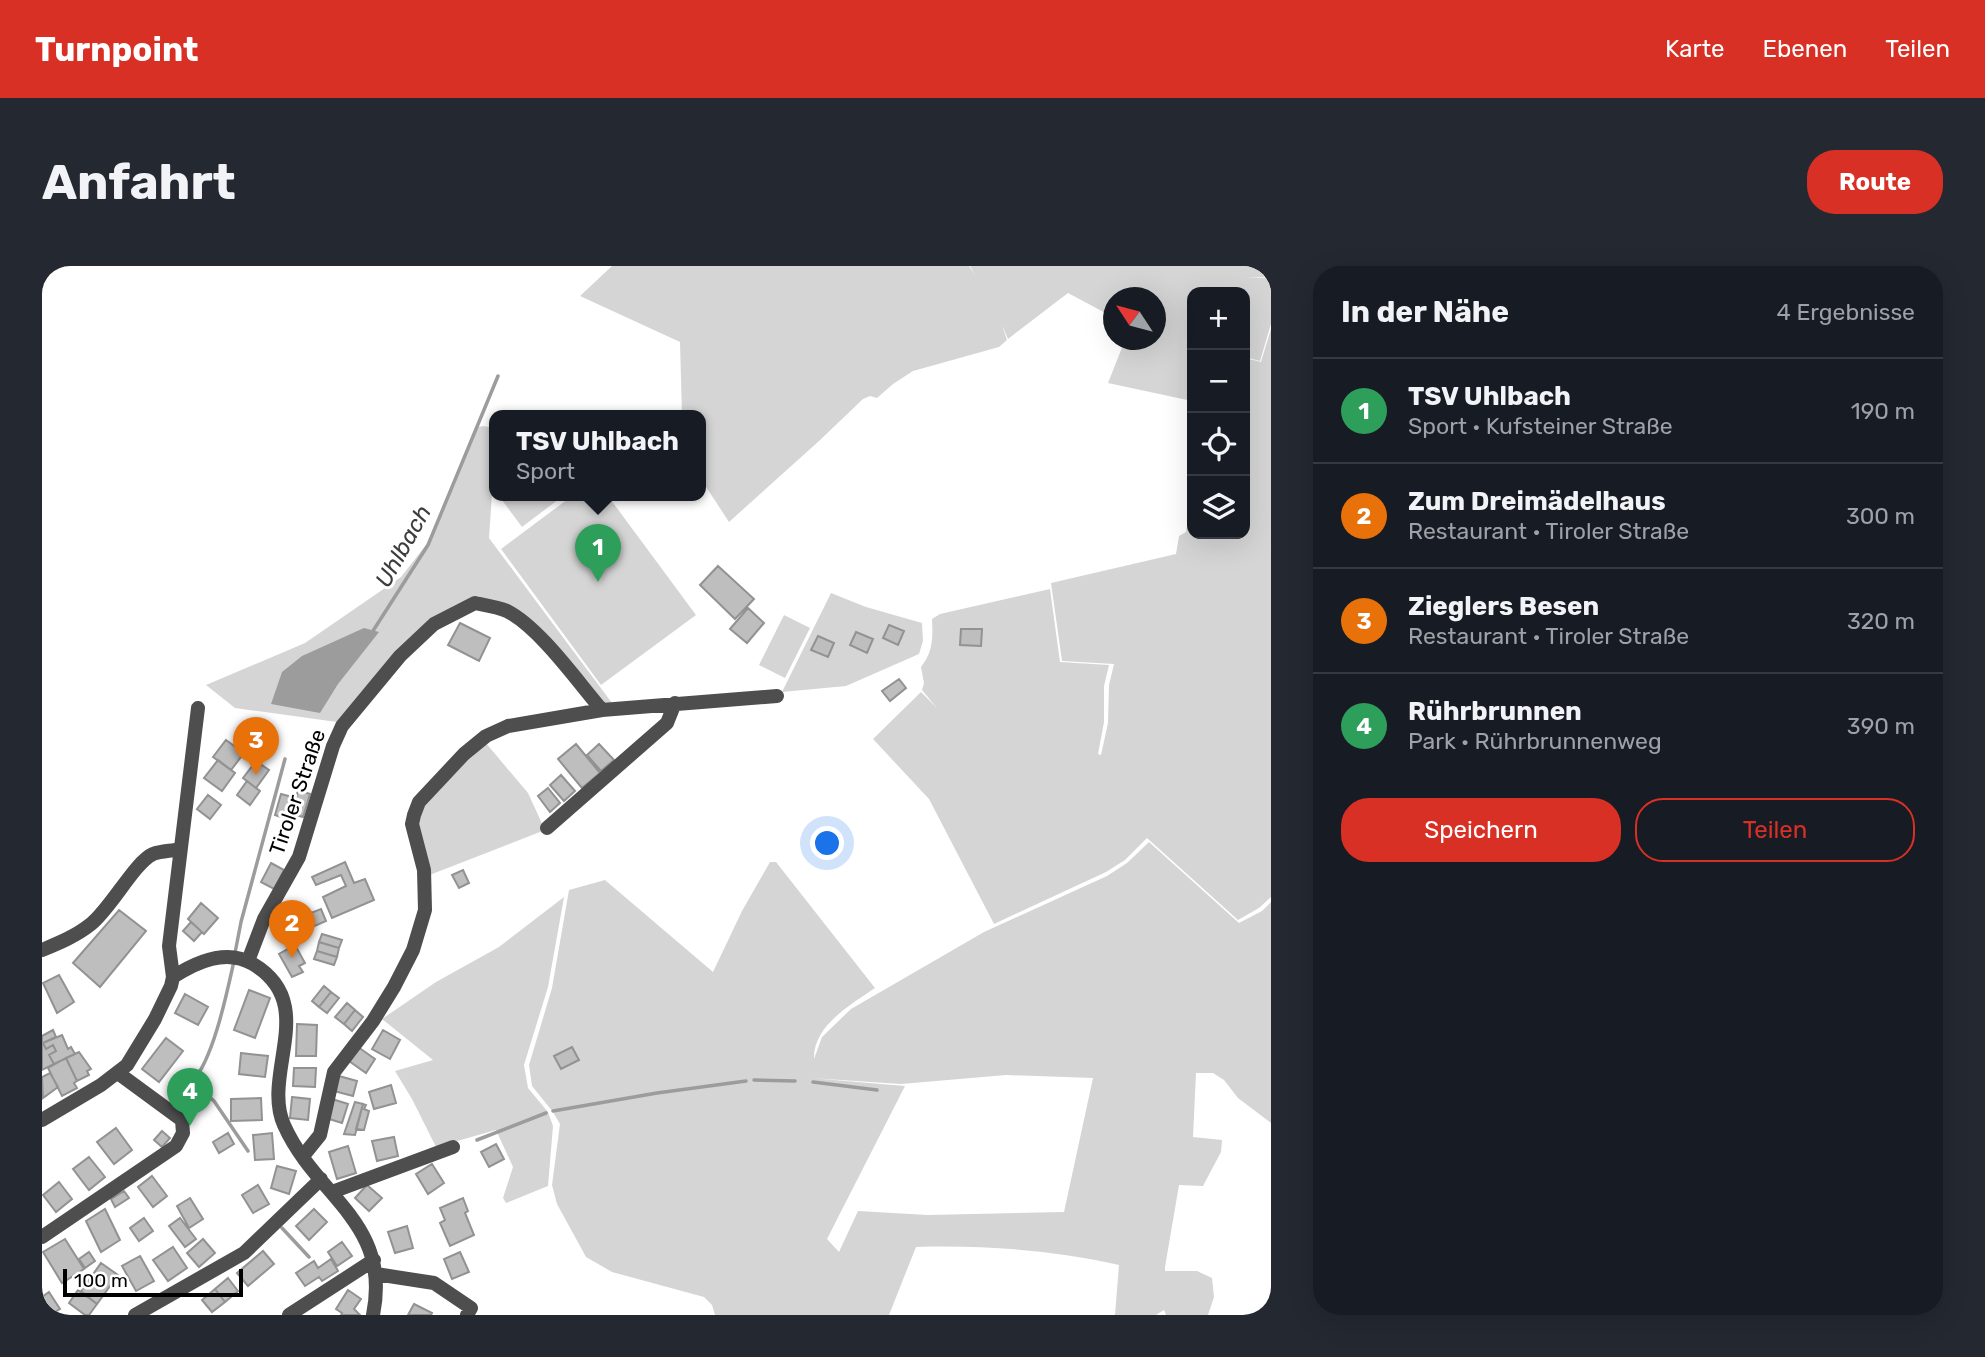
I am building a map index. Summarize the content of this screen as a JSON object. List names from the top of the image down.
{
  "streets": {
    "street": ["Tiroler Straße"]
  },
  "water": ["Uhlbach"],
  "scale_bar": "100 m",
  "north": "top left",
  "page": {
    "header": "Turnpoint",
    "nav": ["Karte", "Ebenen", "Teilen"],
    "buttons": [
      "Route",
      ["Speichern", "Teilen"]
    ],
    "title": "Anfahrt",
    "heading": ["In der Nähe", "4 Ergebnisse"],
    "map_buttons": ["+", "−"],
    "list": [
      {
        "mark": "1",
        "name": "TSV Uhlbach",
        "note": "Sport · Kufsteiner Straße",
        "value": "190 m"
      },
      {
        "mark": "2",
        "name": "Zum Dreimädelhaus",
        "note": "Restaurant · Tiroler Straße",
        "value": "300 m"
      },
      {
        "mark": "3",
        "name": "Zieglers Besen",
        "note": "Restaurant · Tiroler Straße",
        "value": "320 m"
      },
      {
        "mark": "4",
        "name": "Rührbrunnen",
        "note": "Park · Rührbrunnenweg",
        "value": "390 m"
      }
    ],
    "popup": ["TSV Uhlbach", "Sport"],
    "pins": [
      "1",
      "3",
      "2",
      "4"
    ],
    "scale": "100 m"
  }
}
